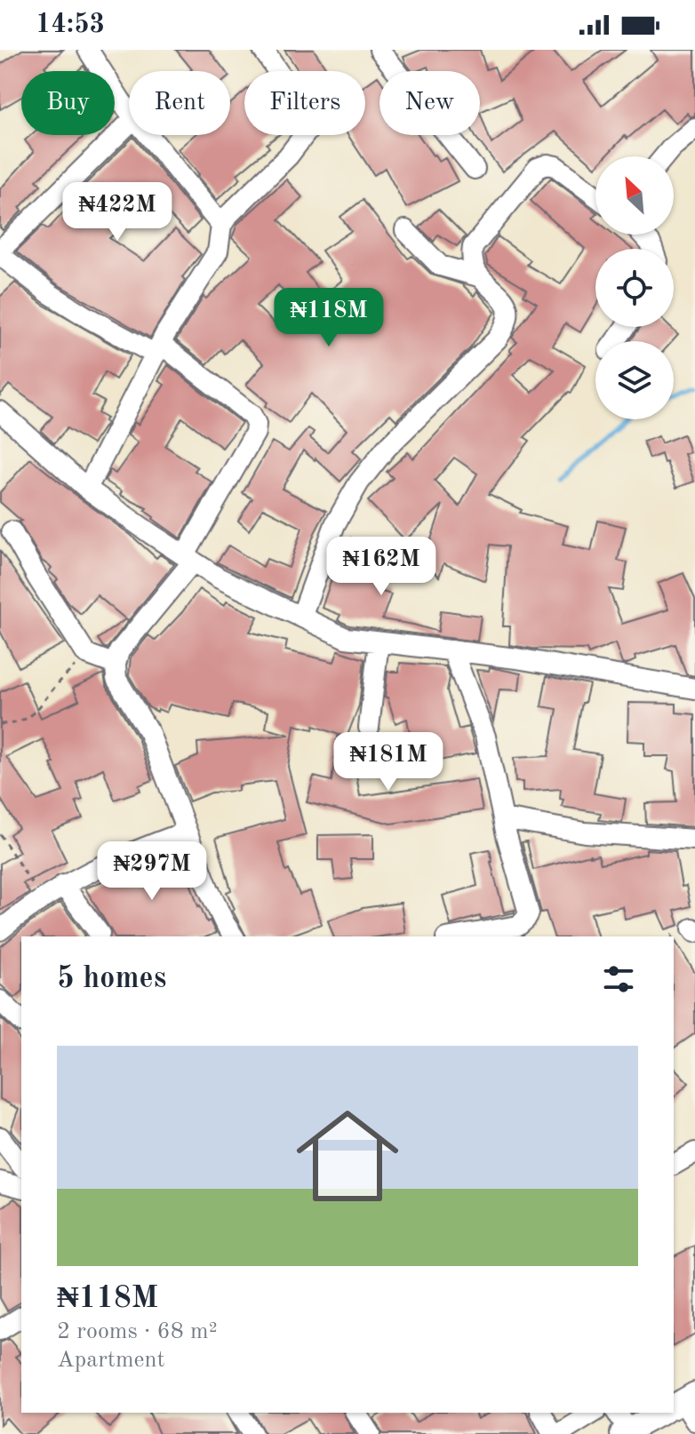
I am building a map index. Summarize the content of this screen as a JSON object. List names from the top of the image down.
{
  "north": "top left",
  "page": {
    "status": "14:53",
    "chip": [
      "Buy",
      "Rent",
      "Filters",
      "New"
    ],
    "price": [
      "₦422M",
      "₦118M",
      "₦162M",
      "₦181M",
      "₦297M"
    ],
    "heading": "5 homes",
    "list": [
      {
        "name": "₦118M",
        "note": "2 rooms · 68 m² · Apartment"
      }
    ]
  }
}
